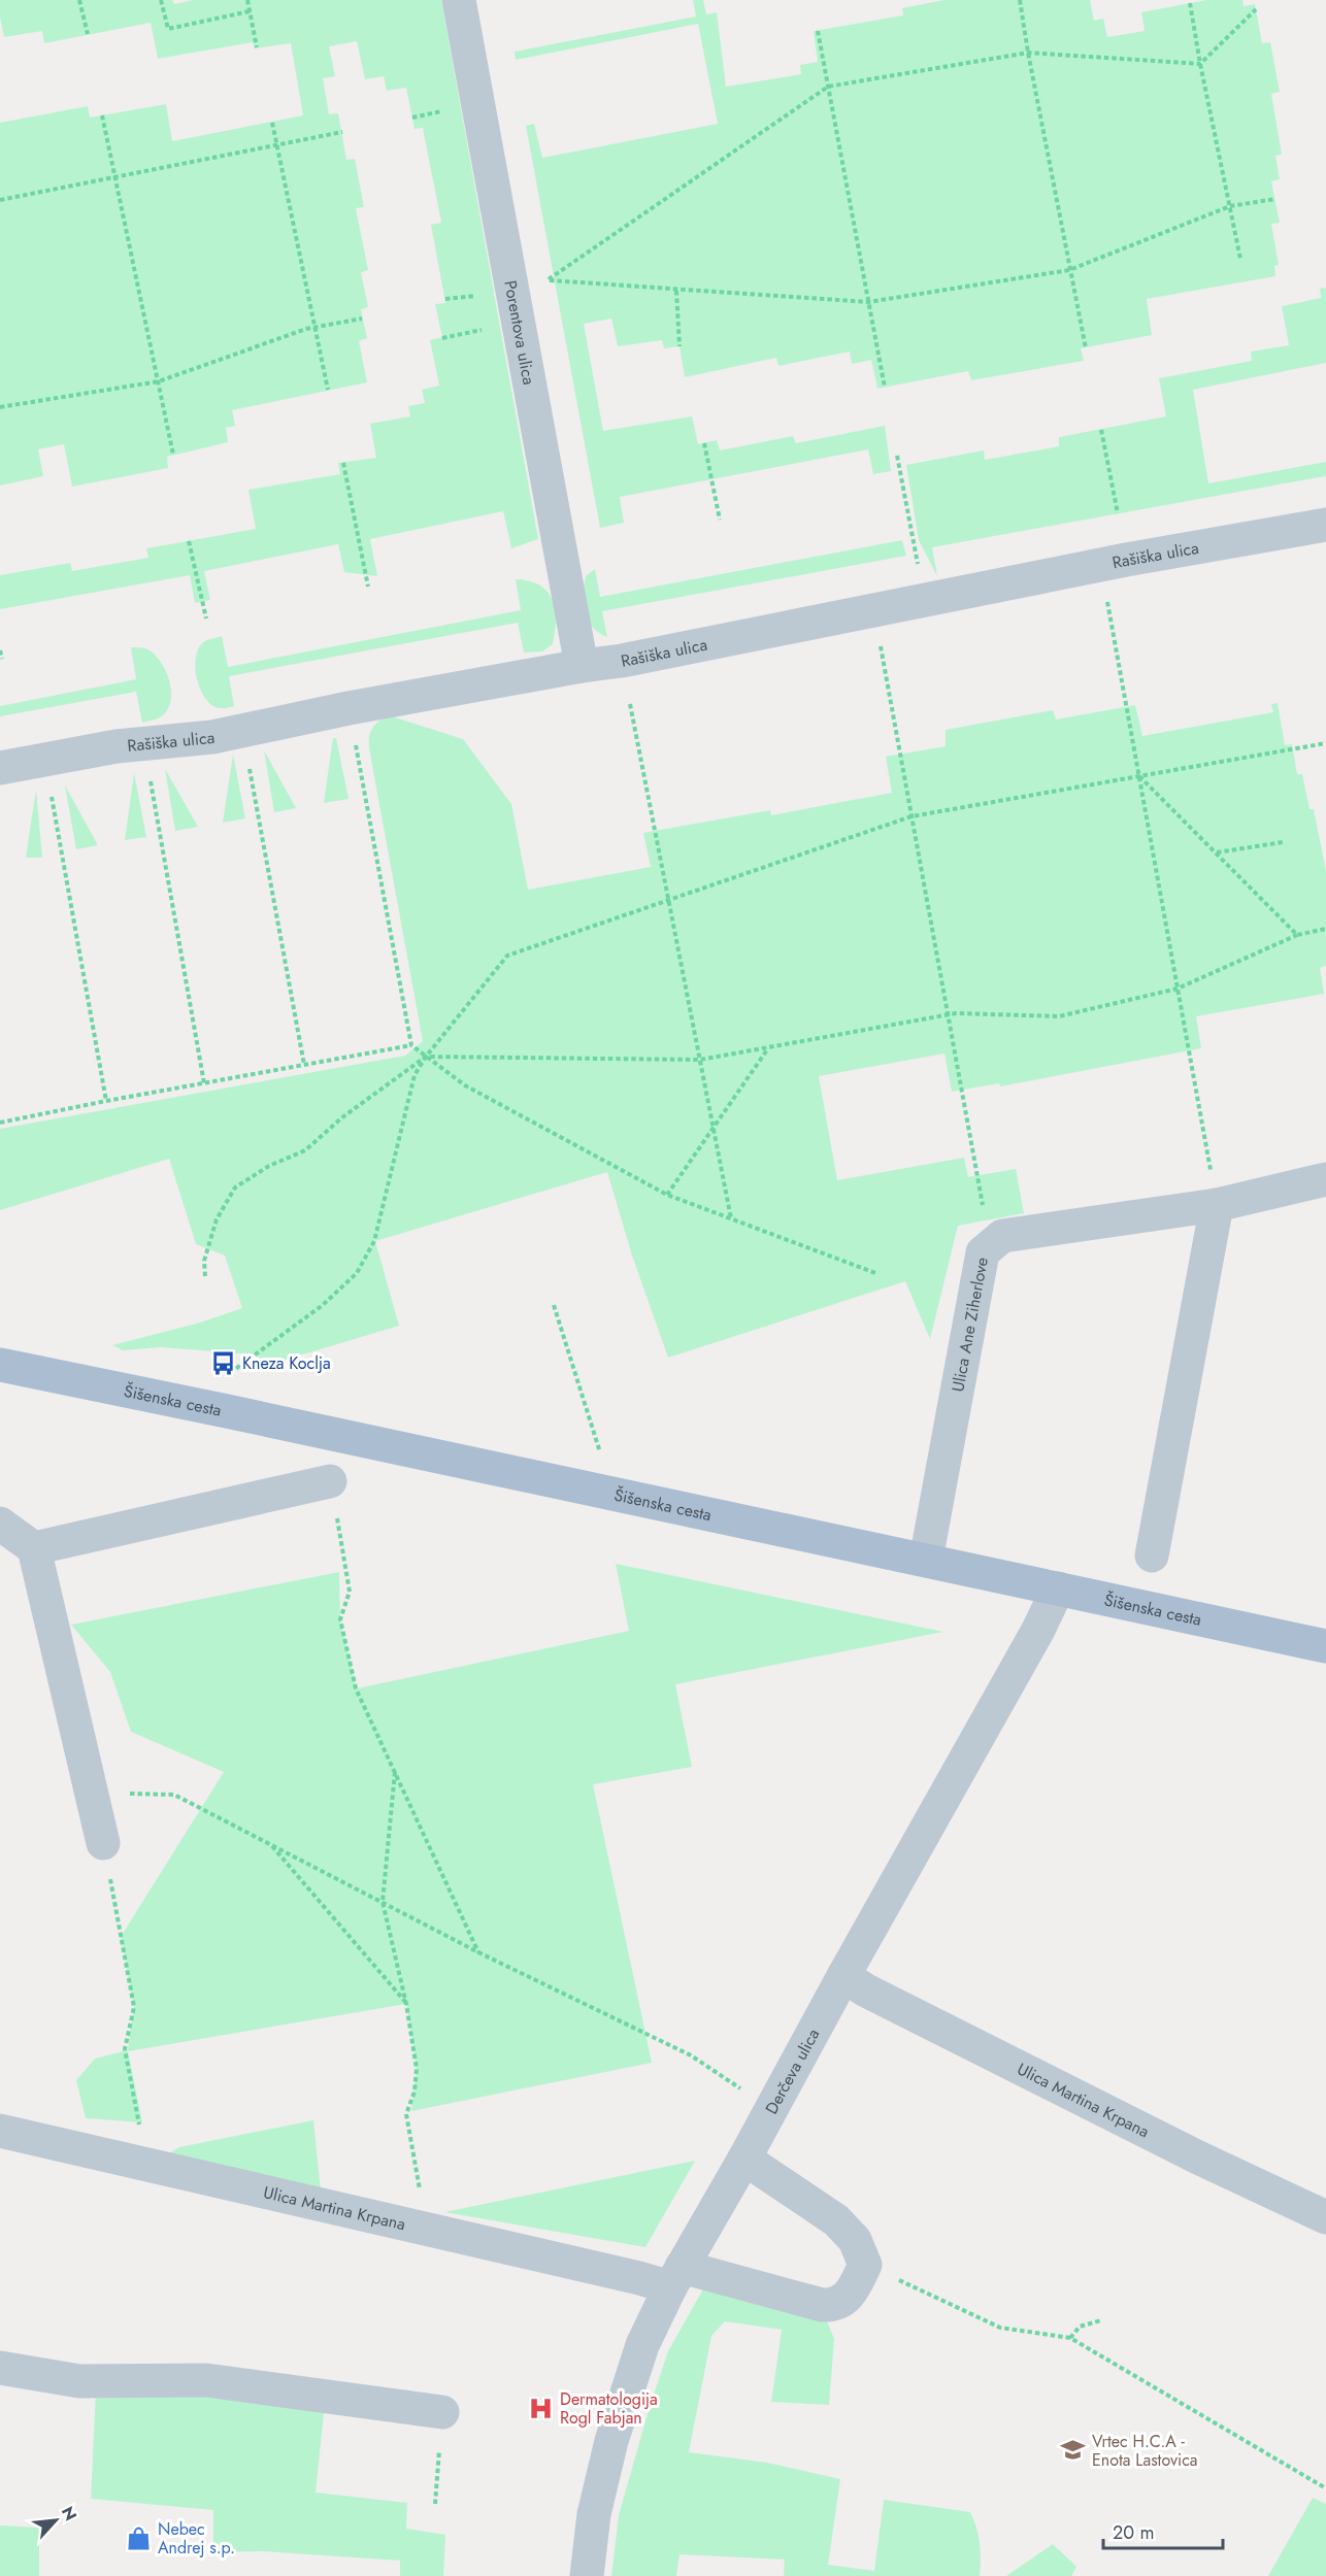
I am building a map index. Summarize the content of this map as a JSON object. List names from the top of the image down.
{
  "streets": {
    "main road": ["Šišenska cesta"],
    "street": [
      "Porentova ulica",
      "Rašiška ulica",
      "Ulica Ane Ziherlove",
      "Derčeva ulica",
      "Ulica Martina Krpana"
    ]
  },
  "crossings": [
    ["Porentova ulica", "Rašiška ulica"],
    ["Ulica Ane Ziherlove", "Šišenska cesta"],
    ["Šišenska cesta", "Derčeva ulica"],
    ["Derčeva ulica", "Ulica Martina Krpana"]
  ],
  "places": {
    "bus stop": ["Kneza Koclja"],
    "hospital": ["Dermatologija Rogl Fabjan"],
    "school or university": ["Vrtec H.C.A - Enota Lastovica"],
    "shop": ["Nebec Andrej s.p."]
  },
  "scale_bar": "20 m",
  "north": "top right"
}
